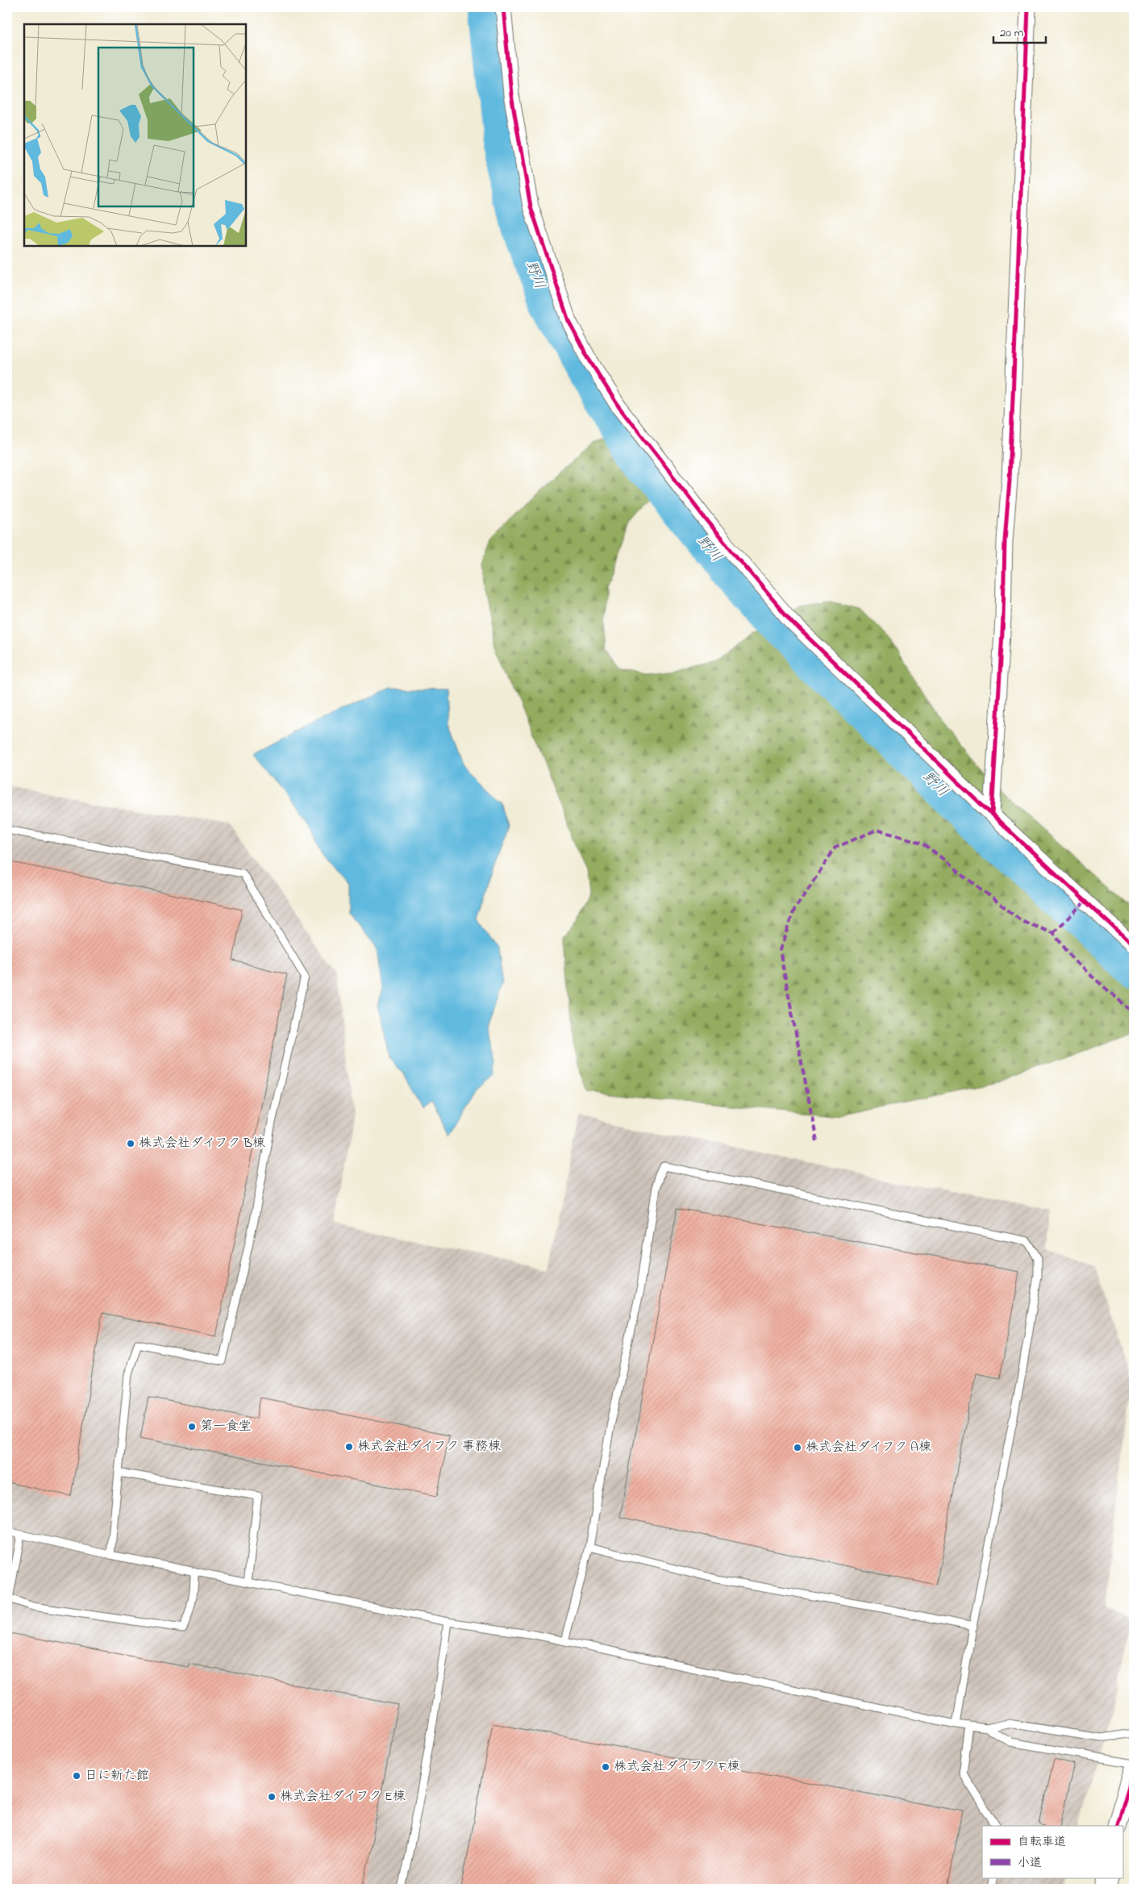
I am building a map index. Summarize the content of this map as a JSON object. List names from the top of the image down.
{
  "water": ["野川"],
  "places": [
    "株式会社ダイフク B棟",
    "第一食堂",
    "株式会社ダイフク 事務棟",
    "株式会社ダイフク A棟",
    "株式会社ダイフク F棟",
    "日に新た館",
    "株式会社ダイフク E棟"
  ],
  "legend": ["自転車道", "小道"],
  "scale_bar": "20 m"
}
